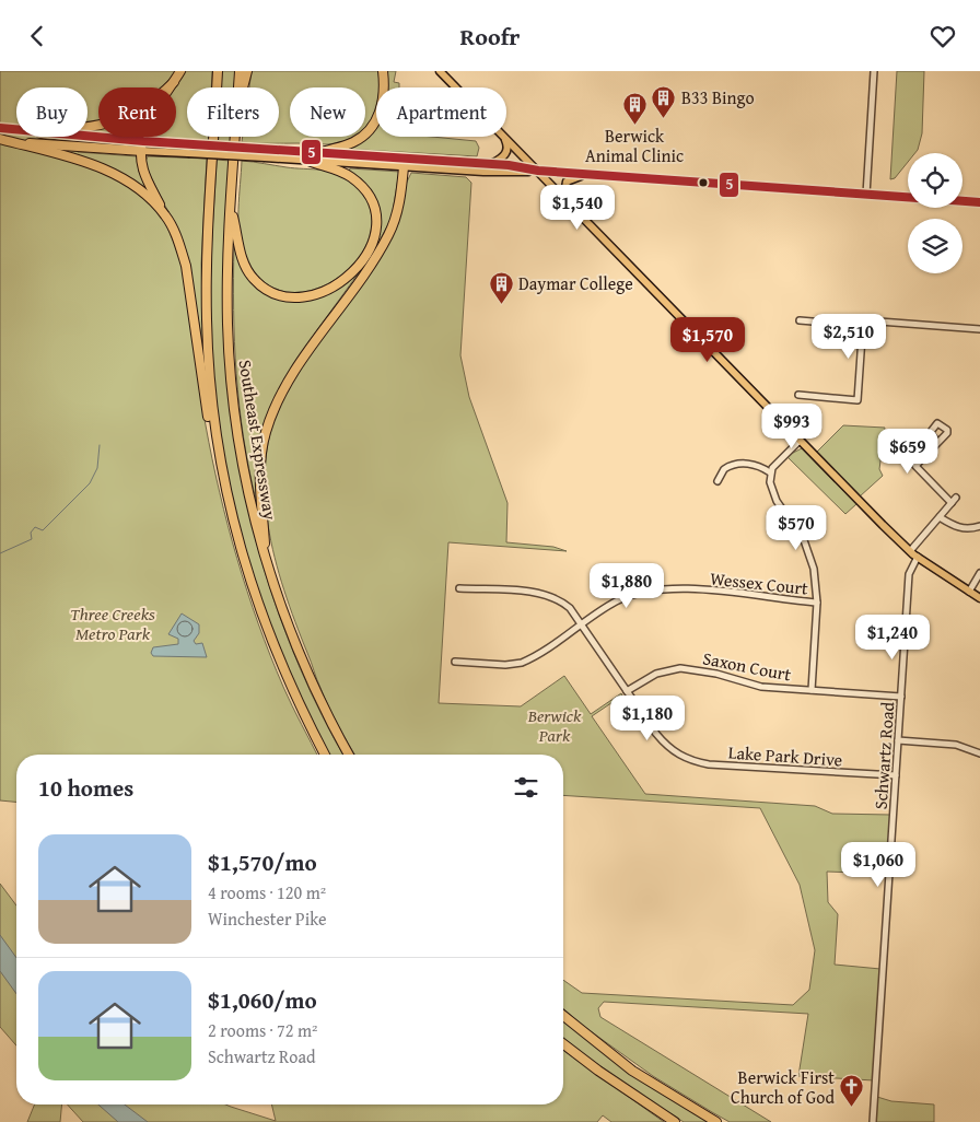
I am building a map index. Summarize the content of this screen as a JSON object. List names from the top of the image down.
{
  "streets": {
    "highway": ["Southeast Expressway"],
    "street": [
      "Wessex Court",
      "Saxon Court",
      "Lake Park Drive",
      "Schwartz Road"
    ]
  },
  "crossings": [
    ["Wessex Court", "Lake Park Drive"],
    ["Saxon Court", "Lake Park Drive"],
    ["Saxon Court", "Schwartz Road"],
    ["Lake Park Drive", "Schwartz Road"]
  ],
  "parks": ["Three Creeks Metro Park", "Berwick Park"],
  "places": {
    "building": ["B33 Bingo", "Berwick Animal Clinic", "Daymar College"],
    "church": ["Berwick First Church of God"]
  },
  "lines": ["transit line 5"],
  "page": {
    "header": "Roofr",
    "chip": [
      "Buy",
      "Rent",
      "Filters",
      "New",
      "Apartment"
    ],
    "price": [
      "$1,540",
      "$2,510",
      "$1,570",
      "$993",
      "$659",
      "$570",
      "$1,880",
      "$1,240",
      "$1,180",
      "$1,060"
    ],
    "heading": "10 homes",
    "list": [
      {
        "name": "$1,570/mo",
        "note": "4 rooms · 120 m² · Winchester Pike"
      },
      {
        "name": "$1,060/mo",
        "note": "2 rooms · 72 m² · Schwartz Road"
      }
    ]
  }
}
